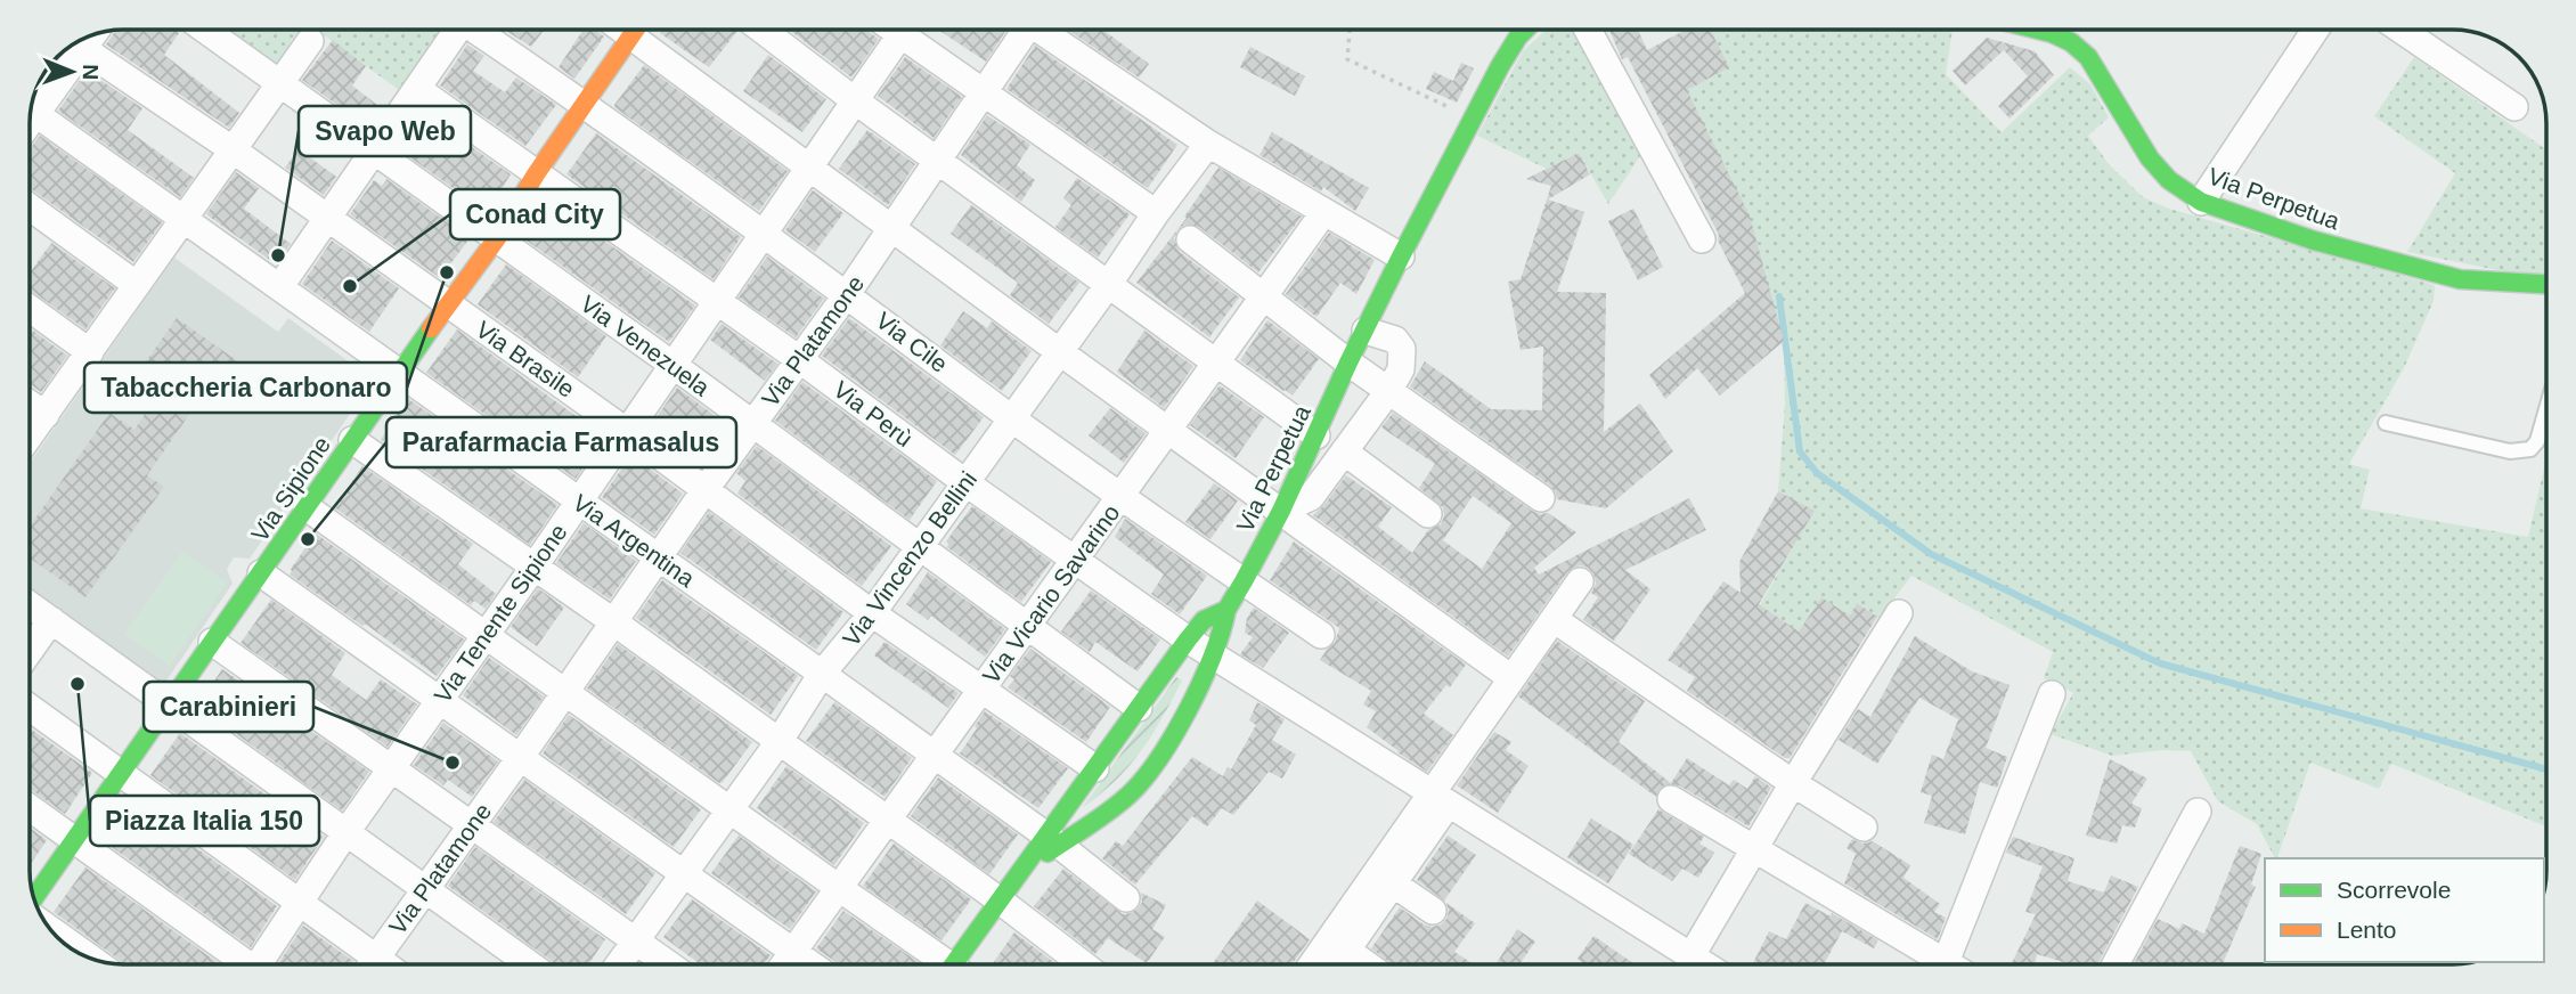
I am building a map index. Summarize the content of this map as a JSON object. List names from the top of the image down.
{
  "streets": {
    "street": [
      "Via Perpetua",
      "Via Platamone",
      "Via Cile",
      "Via Venezuela",
      "Via Brasile",
      "Via Perù",
      "Via Sipione",
      "Via Argentina",
      "Via Vincenzo Bellini",
      "Via Vicario Savarino",
      "Via Tenente Sipione"
    ]
  },
  "crossings": [
    ["Via Perpetua", "Via Cile"],
    ["Via Perpetua", "Via Venezuela"],
    ["Via Perpetua", "Via Brasile"],
    ["Via Perpetua", "Via Perù"],
    ["Via Perpetua", "Via Argentina"],
    ["Via Platamone", "Via Cile"],
    ["Via Platamone", "Via Venezuela"],
    ["Via Platamone", "Via Brasile"],
    ["Via Platamone", "Via Perù"],
    ["Via Platamone", "Via Argentina"],
    ["Via Cile", "Via Sipione"],
    ["Via Cile", "Via Vincenzo Bellini"],
    ["Via Cile", "Via Vicario Savarino"],
    ["Via Cile", "Via Tenente Sipione"],
    ["Via Venezuela", "Via Sipione"],
    ["Via Venezuela", "Via Vincenzo Bellini"],
    ["Via Venezuela", "Via Vicario Savarino"],
    ["Via Venezuela", "Via Tenente Sipione"],
    ["Via Brasile", "Via Sipione"],
    ["Via Brasile", "Via Vincenzo Bellini"],
    ["Via Brasile", "Via Vicario Savarino"],
    ["Via Brasile", "Via Tenente Sipione"],
    ["Via Perù", "Via Sipione"],
    ["Via Perù", "Via Vincenzo Bellini"],
    ["Via Perù", "Via Vicario Savarino"],
    ["Via Perù", "Via Tenente Sipione"],
    ["Via Sipione", "Via Argentina"],
    ["Via Argentina", "Via Vincenzo Bellini"],
    ["Via Argentina", "Via Vicario Savarino"],
    ["Via Argentina", "Via Tenente Sipione"]
  ],
  "places": [
    "Svapo Web",
    "Tabaccheria Carbonaro",
    "Conad City",
    "Parafarmacia Farmasalus",
    "Piazza Italia 150",
    "Carabinieri"
  ],
  "legend": ["Scorrevole", "Lento"],
  "north": "right"
}
